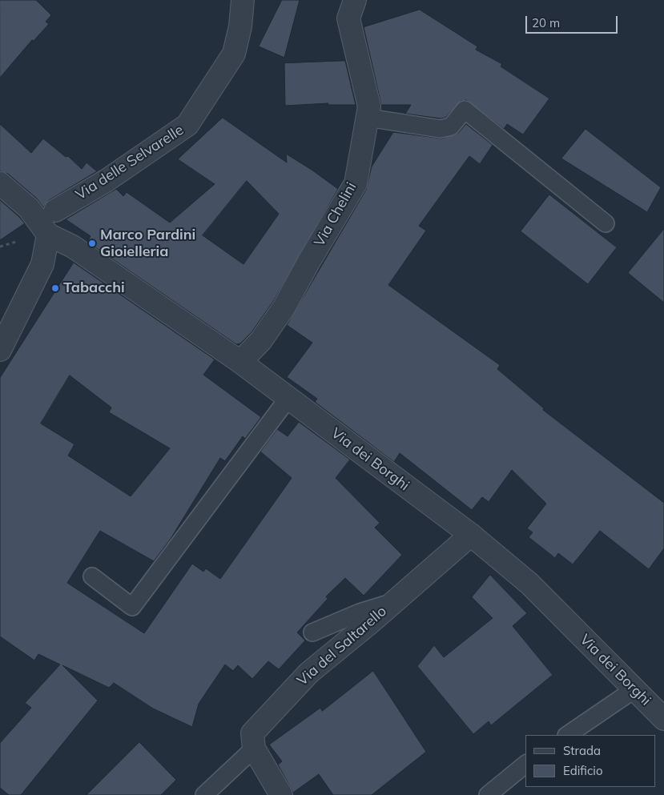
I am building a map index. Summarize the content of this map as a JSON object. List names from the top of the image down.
{
  "streets": {
    "street": [
      "Via delle Selvarelle",
      "Via Chelini",
      "Via dei Borghi",
      "Via del Saltarello"
    ]
  },
  "crossings": [
    ["Via Chelini", "Via dei Borghi"],
    ["Via dei Borghi", "Via del Saltarello"]
  ],
  "places": ["Marco Pardini Gioielleria", "Tabacchi"],
  "legend": ["Strada", "Edificio"],
  "scale_bar": "20 m"
}
